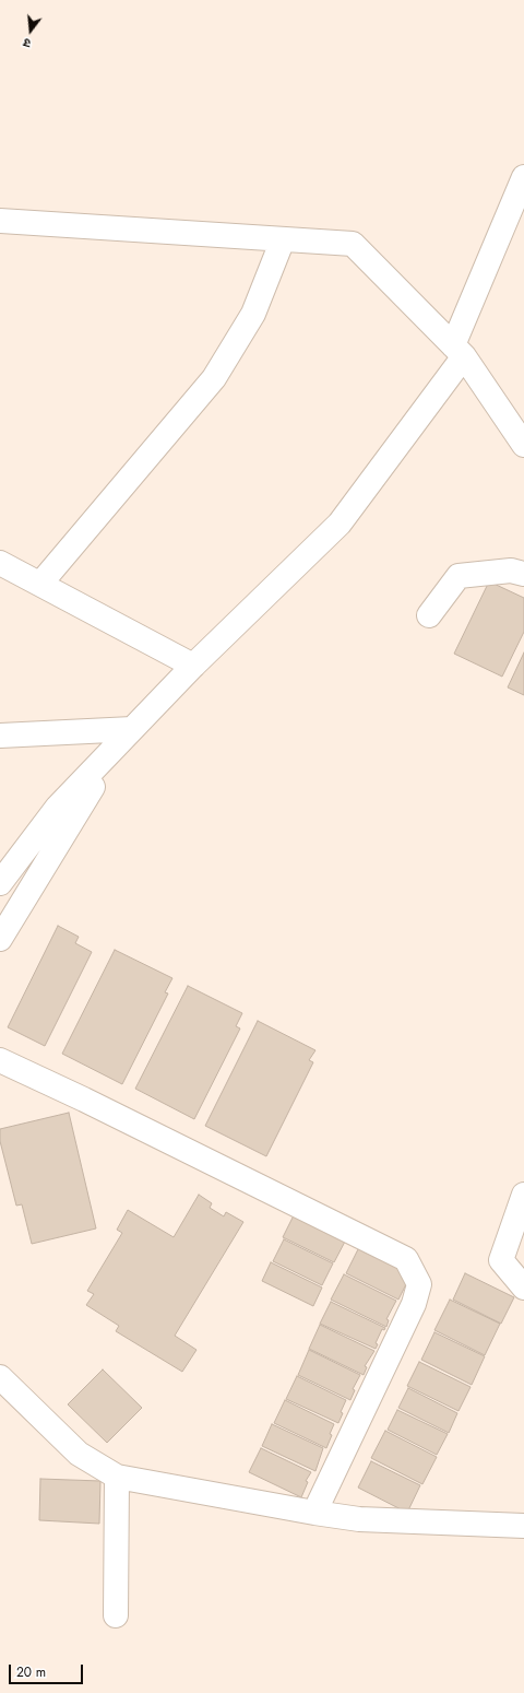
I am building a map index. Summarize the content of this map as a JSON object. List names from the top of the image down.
{
  "scale_bar": "20 m",
  "north": "bottom"
}
